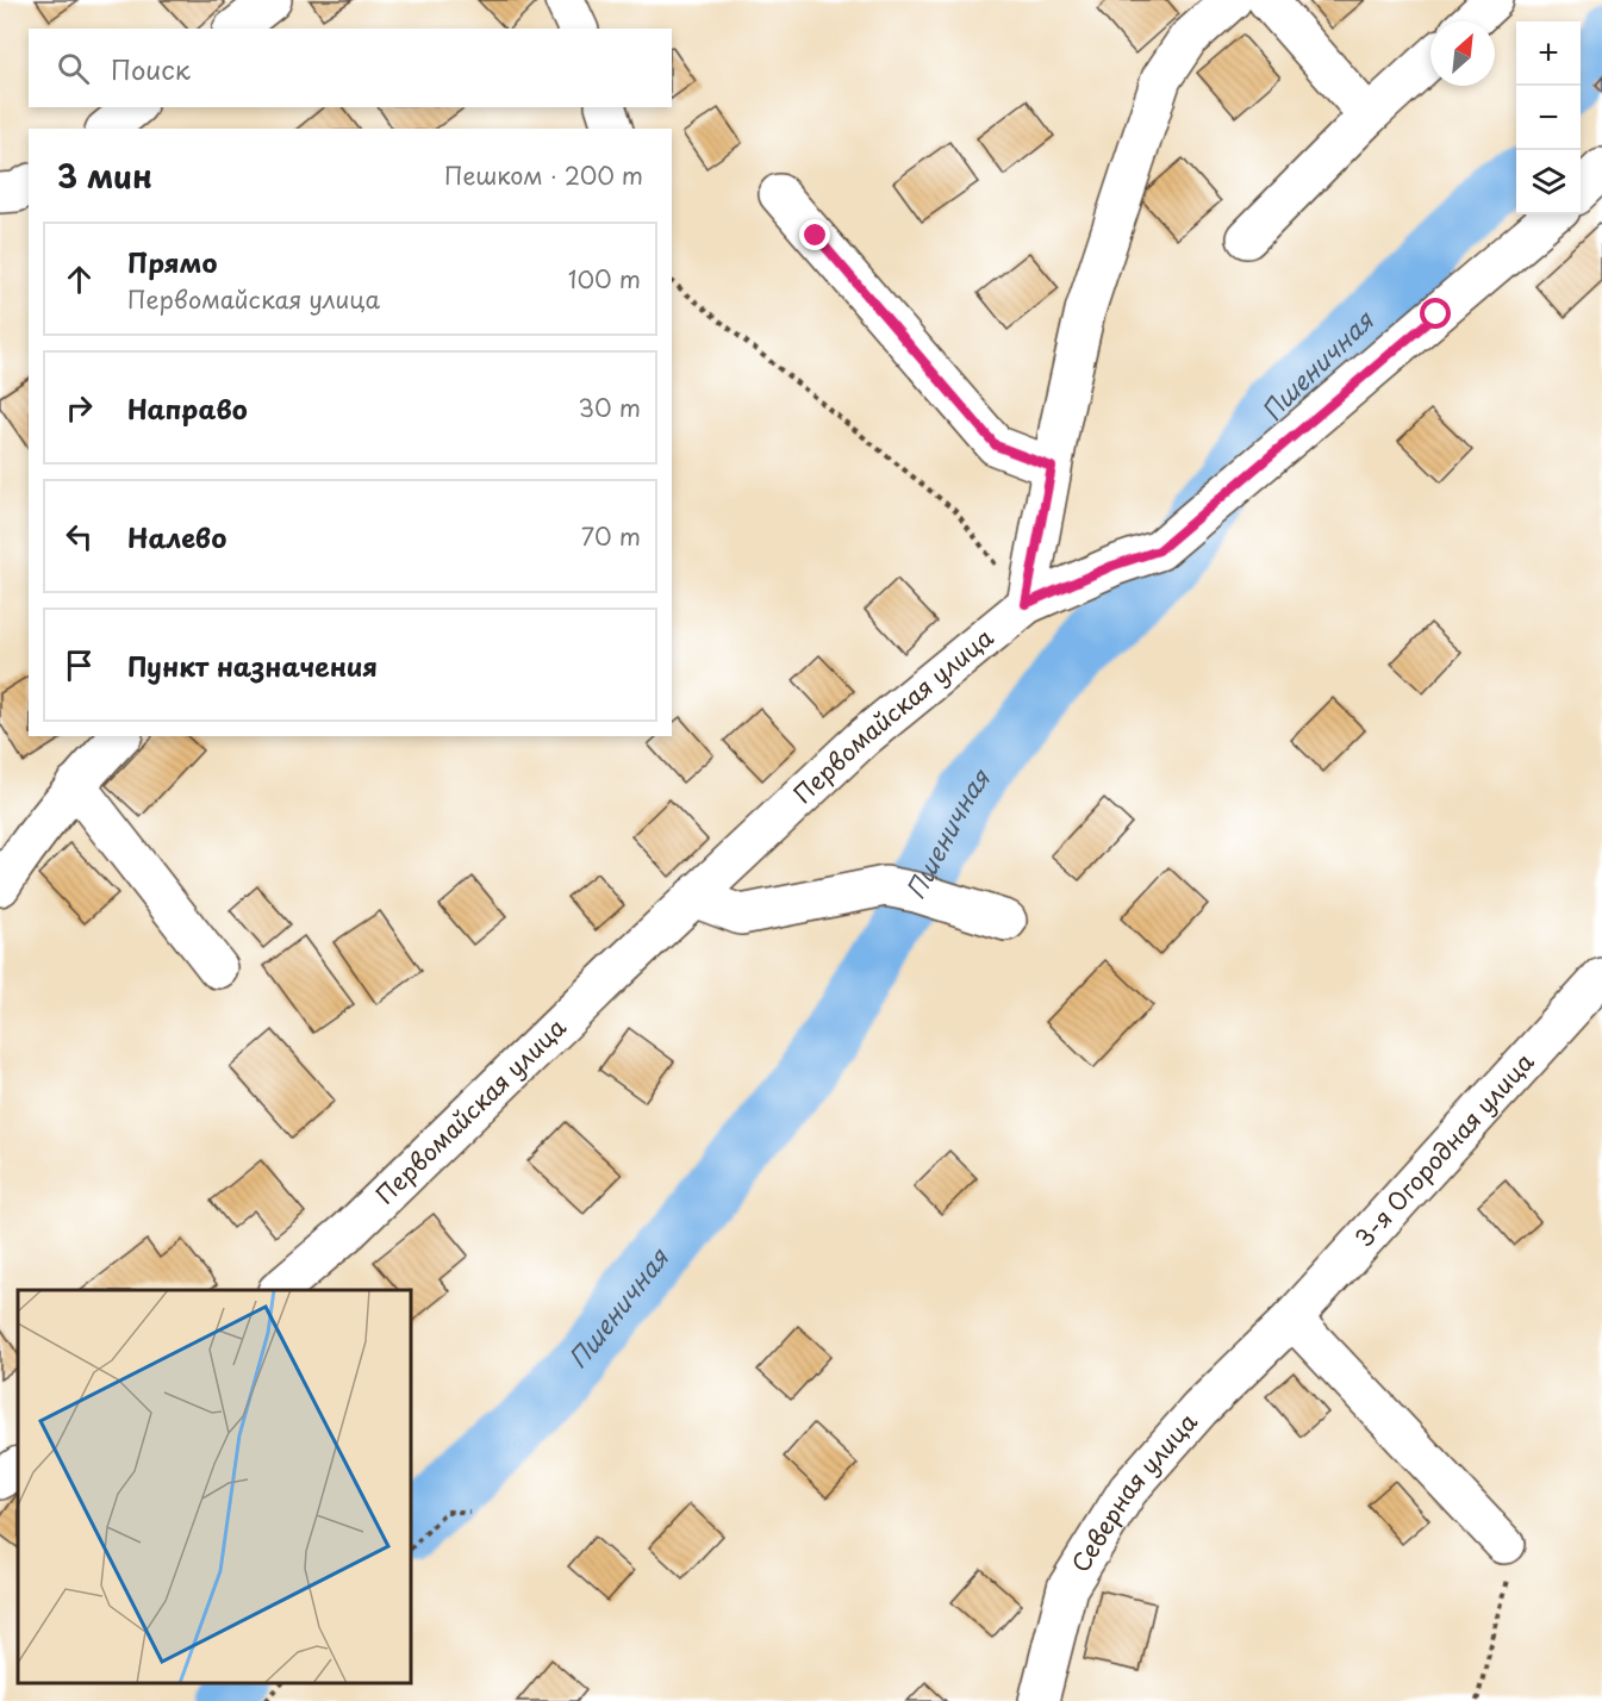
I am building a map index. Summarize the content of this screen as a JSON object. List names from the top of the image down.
{
  "streets": {
    "street": ["Первомайская улица", "3-я Огородная улица", "Северная улица"]
  },
  "crossings": [
    ["3-я Огородная улица", "Северная улица"]
  ],
  "water": ["Пшеничная"],
  "north": "top right",
  "page": {
    "map_buttons": ["+", "−"],
    "search": "Поиск",
    "heading": ["3 мин", "Пешком · 200 m"],
    "list": [
      ["Прямо", "Первомайская улица", "100 m"],
      ["Направо", "30 m"],
      ["Налево", "70 m"],
      "Пункт назначения"
    ]
  }
}
